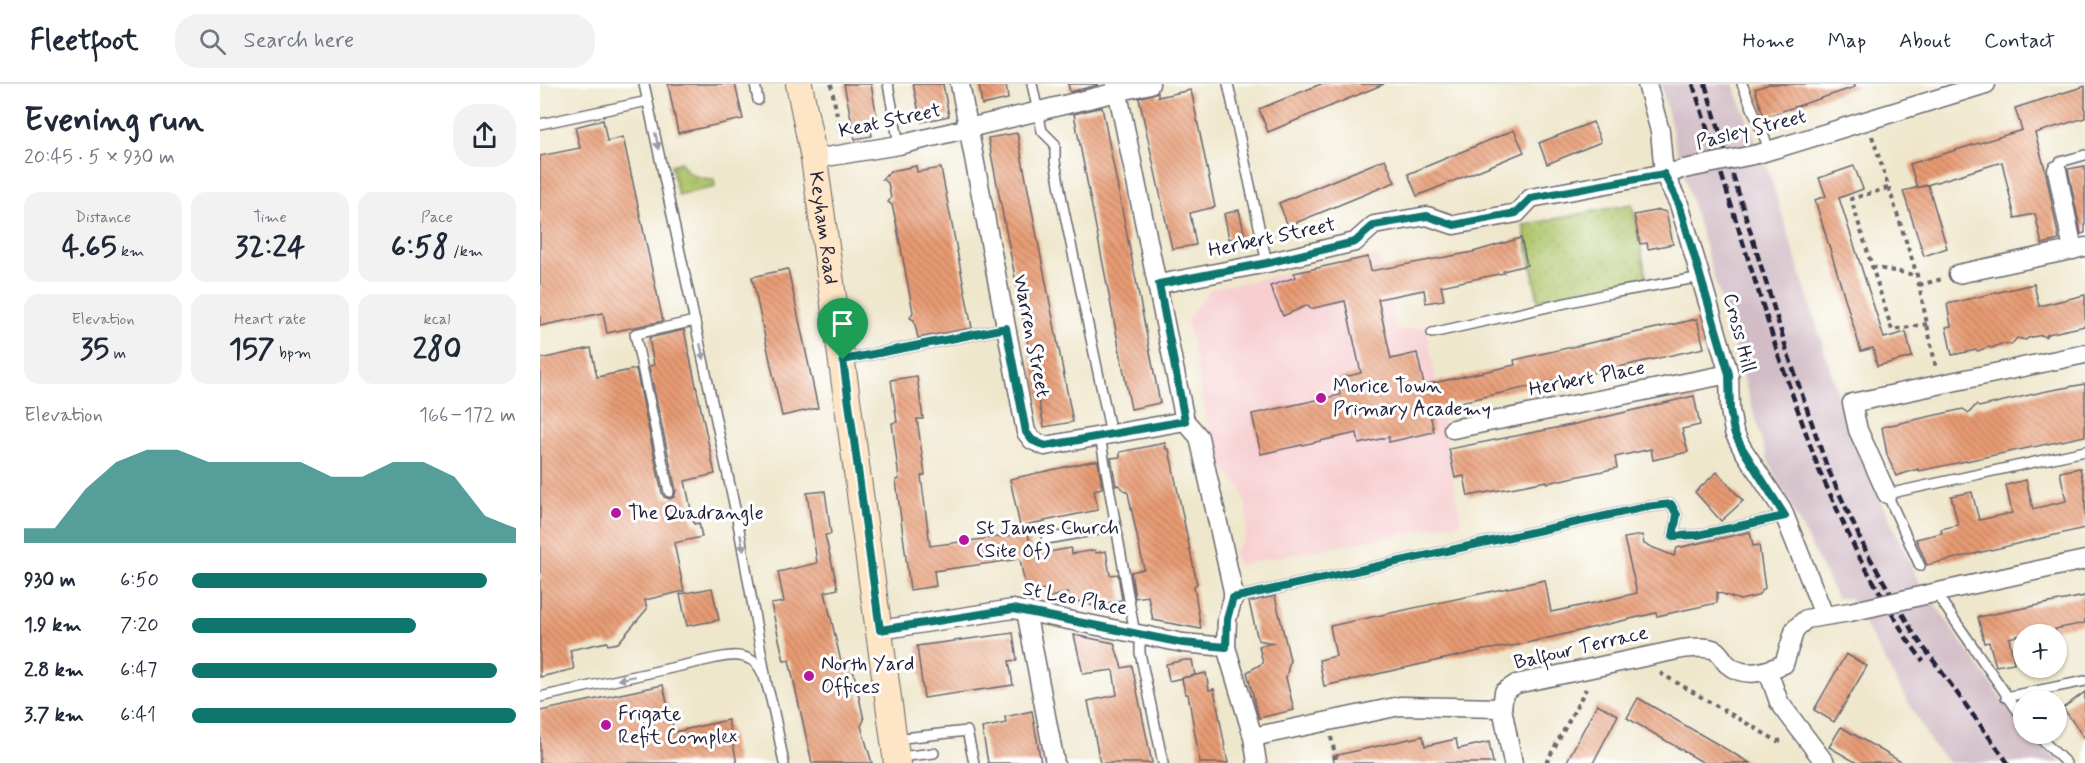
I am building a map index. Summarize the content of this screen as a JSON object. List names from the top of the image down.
{
  "streets": {
    "main road": ["Keyham Road"],
    "street": [
      "Keat Street",
      "Pasley Street",
      "Herbert Street",
      "Cross Hill",
      "Warren Street",
      "Herbert Place",
      "St Leo Place",
      "Balfour Terrace"
    ]
  },
  "crossings": [
    ["Keat Street", "Keyham Road"],
    ["Keat Street", "Warren Street"],
    ["Pasley Street", "Herbert Street"],
    ["Pasley Street", "Cross Hill"],
    ["Keyham Road", "St Leo Place"],
    ["Herbert Street", "Cross Hill"],
    ["Cross Hill", "Herbert Place"]
  ],
  "places": [
    "Morice Town Primary Academy",
    "The Quadrangle",
    "St James Church (Site Of)",
    "North Yard Offices",
    "Frigate Refit Complex"
  ],
  "page": {
    "header": "Fleetfoot",
    "search": "Search here",
    "nav": [
      "Home",
      "Map",
      "About",
      "Contact"
    ],
    "heading": ["Evening run", "20:45 · 5 × 930 m"],
    "stats": [
      ["Distance", "4.65 km"],
      ["Time", "32:24"],
      ["Pace", "6:58 /km"],
      ["Elevation", "35 m"],
      ["Heart rate", "157 bpm"],
      ["kcal", "280"]
    ],
    "chart": ["Elevation", "166–172 m"],
    "list": [
      {
        "name": "930 m",
        "note": "6:50"
      },
      {
        "name": "1.9 km",
        "note": "7:20"
      },
      {
        "name": "2.8 km",
        "note": "6:47"
      },
      {
        "name": "3.7 km",
        "note": "6:41"
      }
    ],
    "map_buttons": ["+", "−"]
  }
}
